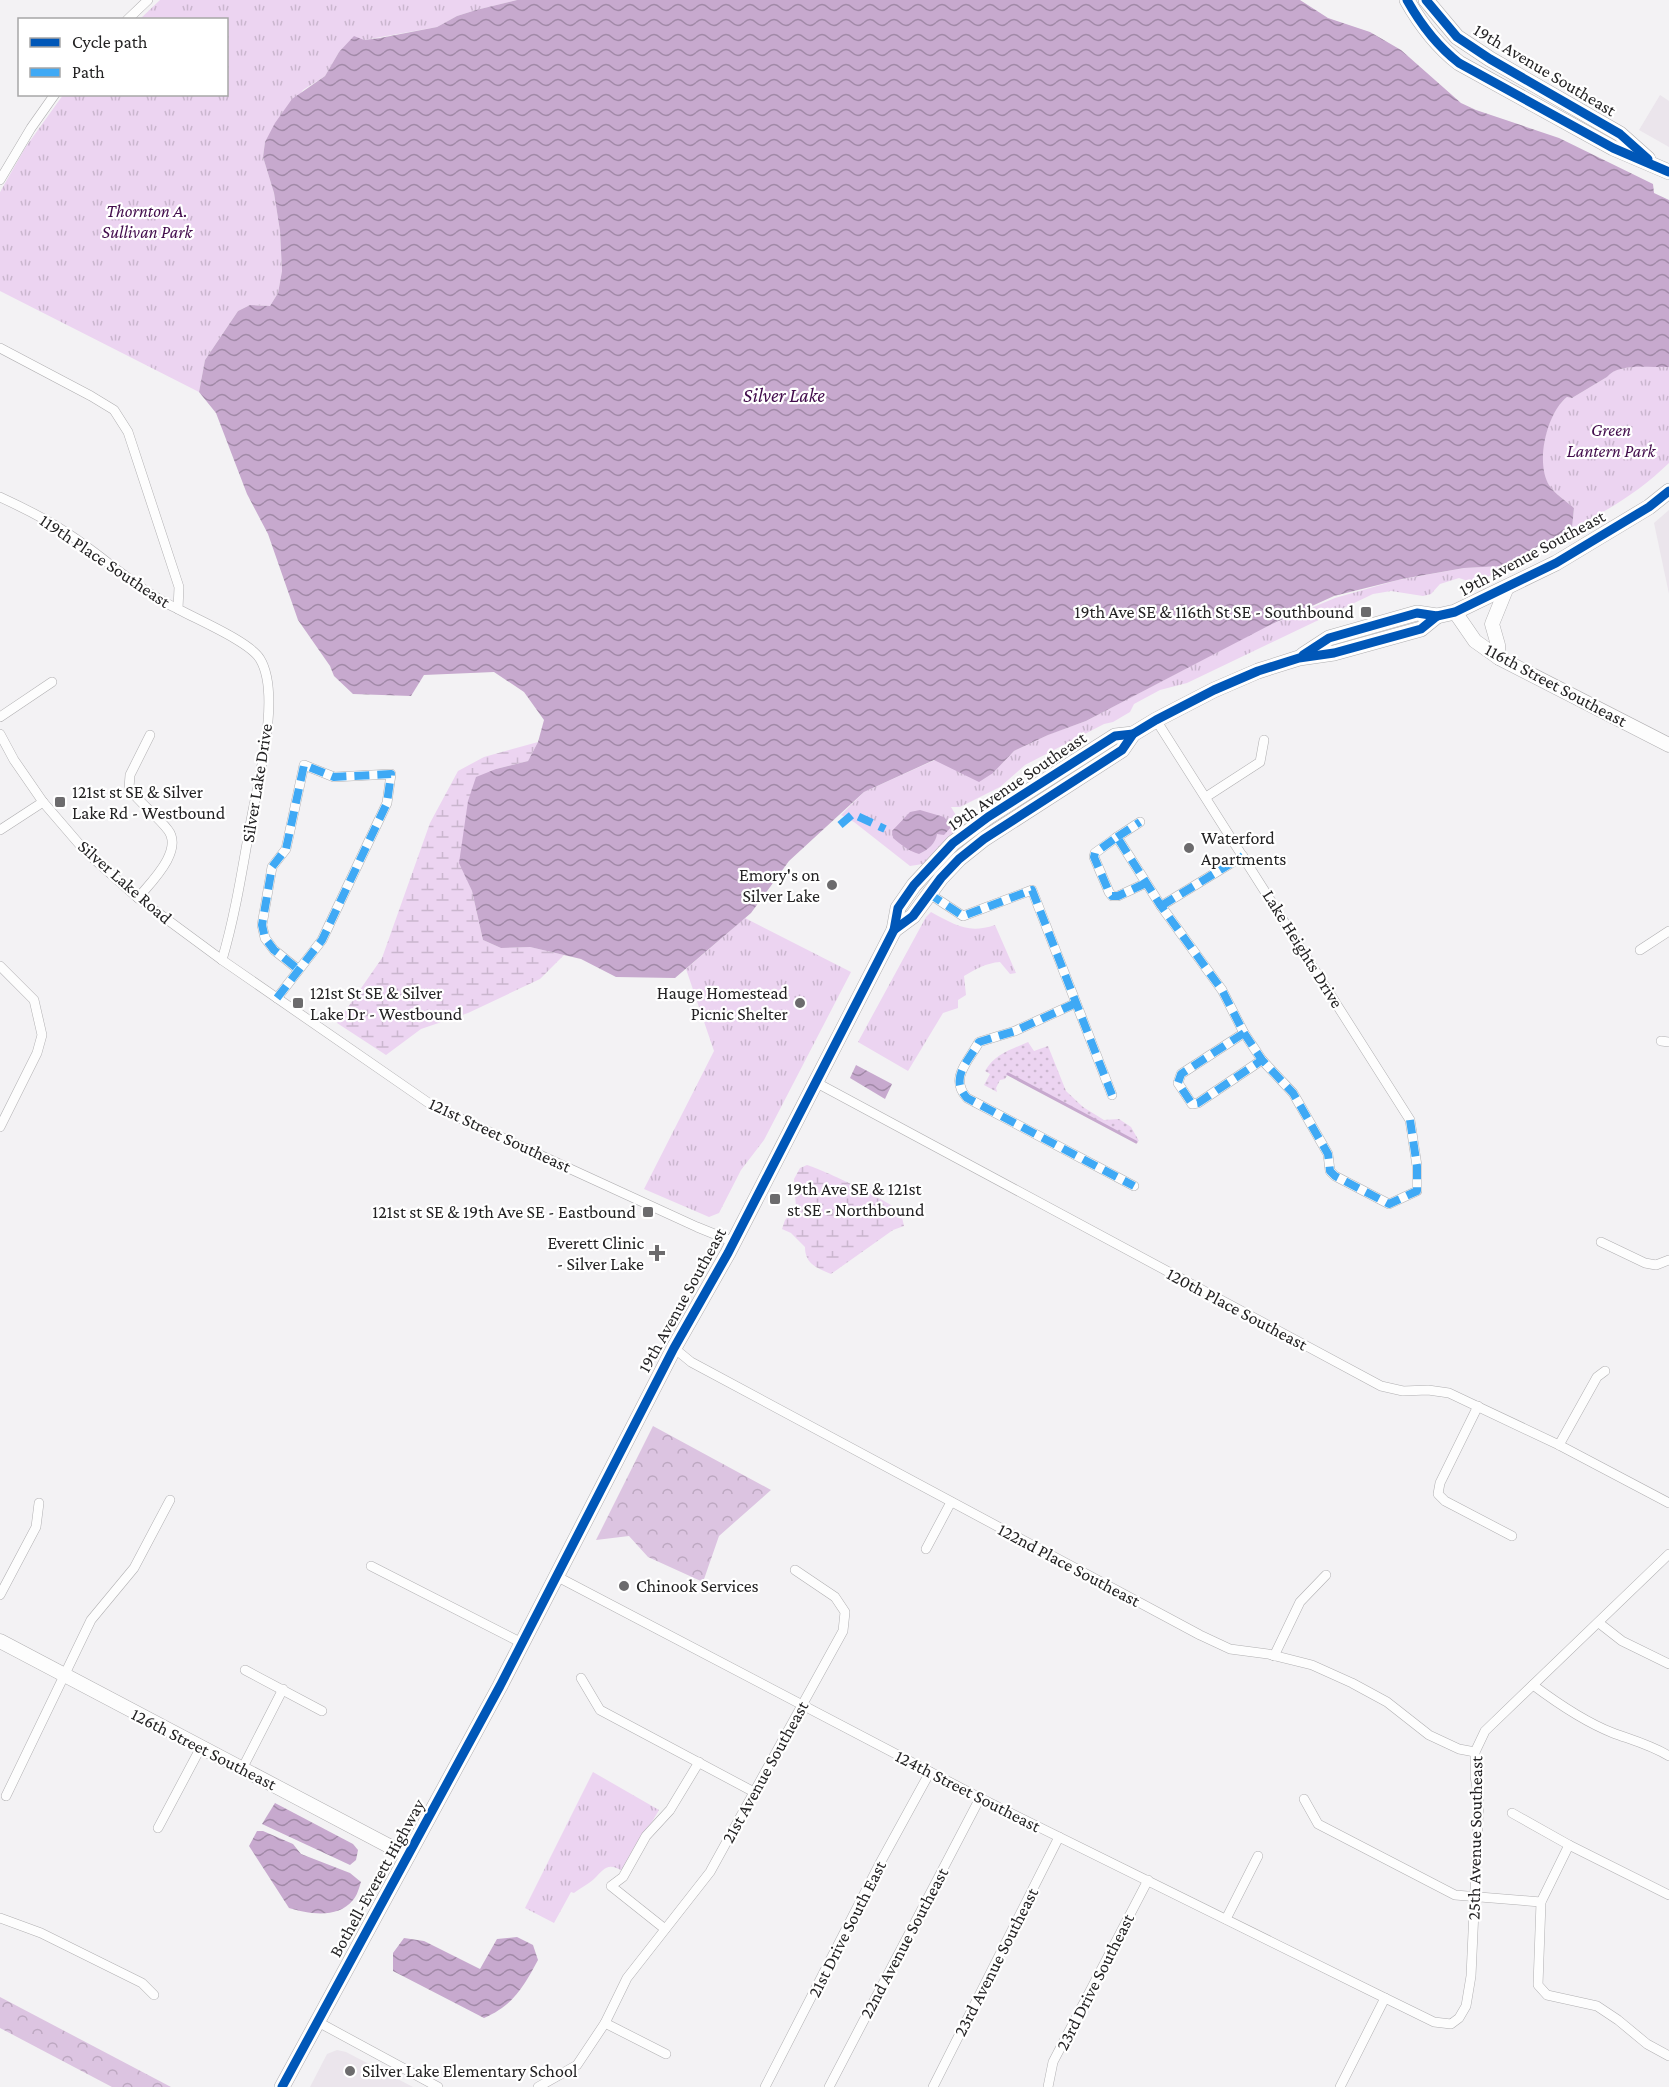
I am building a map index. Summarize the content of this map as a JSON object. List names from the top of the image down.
{
  "streets": {
    "main road": ["19th Avenue Southeast", "Bothell-Everett Highway"],
    "street": [
      "119th Place Southeast",
      "116th Street Southeast",
      "Silver Lake Drive",
      "Silver Lake Road",
      "Lake Heights Drive",
      "121st Street Southeast",
      "120th Place Southeast",
      "122nd Place Southeast",
      "126th Street Southeast",
      "21st Avenue Southeast",
      "124th Street Southeast",
      "25th Avenue Southeast",
      "21st Drive South East",
      "22nd Avenue Southeast",
      "23rd Avenue Southeast",
      "23rd Drive Southeast"
    ]
  },
  "crossings": [
    ["19th Avenue Southeast", "116th Street Southeast"],
    ["19th Avenue Southeast", "Lake Heights Drive"],
    ["19th Avenue Southeast", "121st Street Southeast"],
    ["19th Avenue Southeast", "120th Place Southeast"],
    ["19th Avenue Southeast", "122nd Place Southeast"],
    ["19th Avenue Southeast", "124th Street Southeast"],
    ["19th Avenue Southeast", "Bothell-Everett Highway"],
    ["119th Place Southeast", "Silver Lake Drive"],
    ["Silver Lake Drive", "Silver Lake Road"],
    ["Silver Lake Drive", "121st Street Southeast"],
    ["Silver Lake Road", "121st Street Southeast"],
    ["122nd Place Southeast", "25th Avenue Southeast"],
    ["126th Street Southeast", "Bothell-Everett Highway"],
    ["21st Avenue Southeast", "124th Street Southeast"],
    ["124th Street Southeast", "25th Avenue Southeast"],
    ["124th Street Southeast", "21st Drive South East"],
    ["124th Street Southeast", "22nd Avenue Southeast"],
    ["124th Street Southeast", "23rd Avenue Southeast"],
    ["124th Street Southeast", "23rd Drive Southeast"]
  ],
  "water": ["Silver Lake"],
  "parks": ["Thornton A. Sullivan Park", "Green Lantern Park"],
  "places": {
    "transit": [
      "19th Ave SE & 116th St SE - Southbound",
      "121st st SE & Silver Lake Rd - Westbound",
      "121st St SE & Silver Lake Dr - Westbound",
      "19th Ave SE & 121st st SE - Northbound",
      "121st st SE & 19th Ave SE - Eastbound"
    ],
    "other": [
      "Waterford Apartments",
      "Emory's on Silver Lake",
      "Hauge Homestead Picnic Shelter",
      "Chinook Services",
      "Silver Lake Elementary School"
    ],
    "health": ["Everett Clinic - Silver Lake"]
  },
  "legend": ["Cycle path", "Path"]
}
